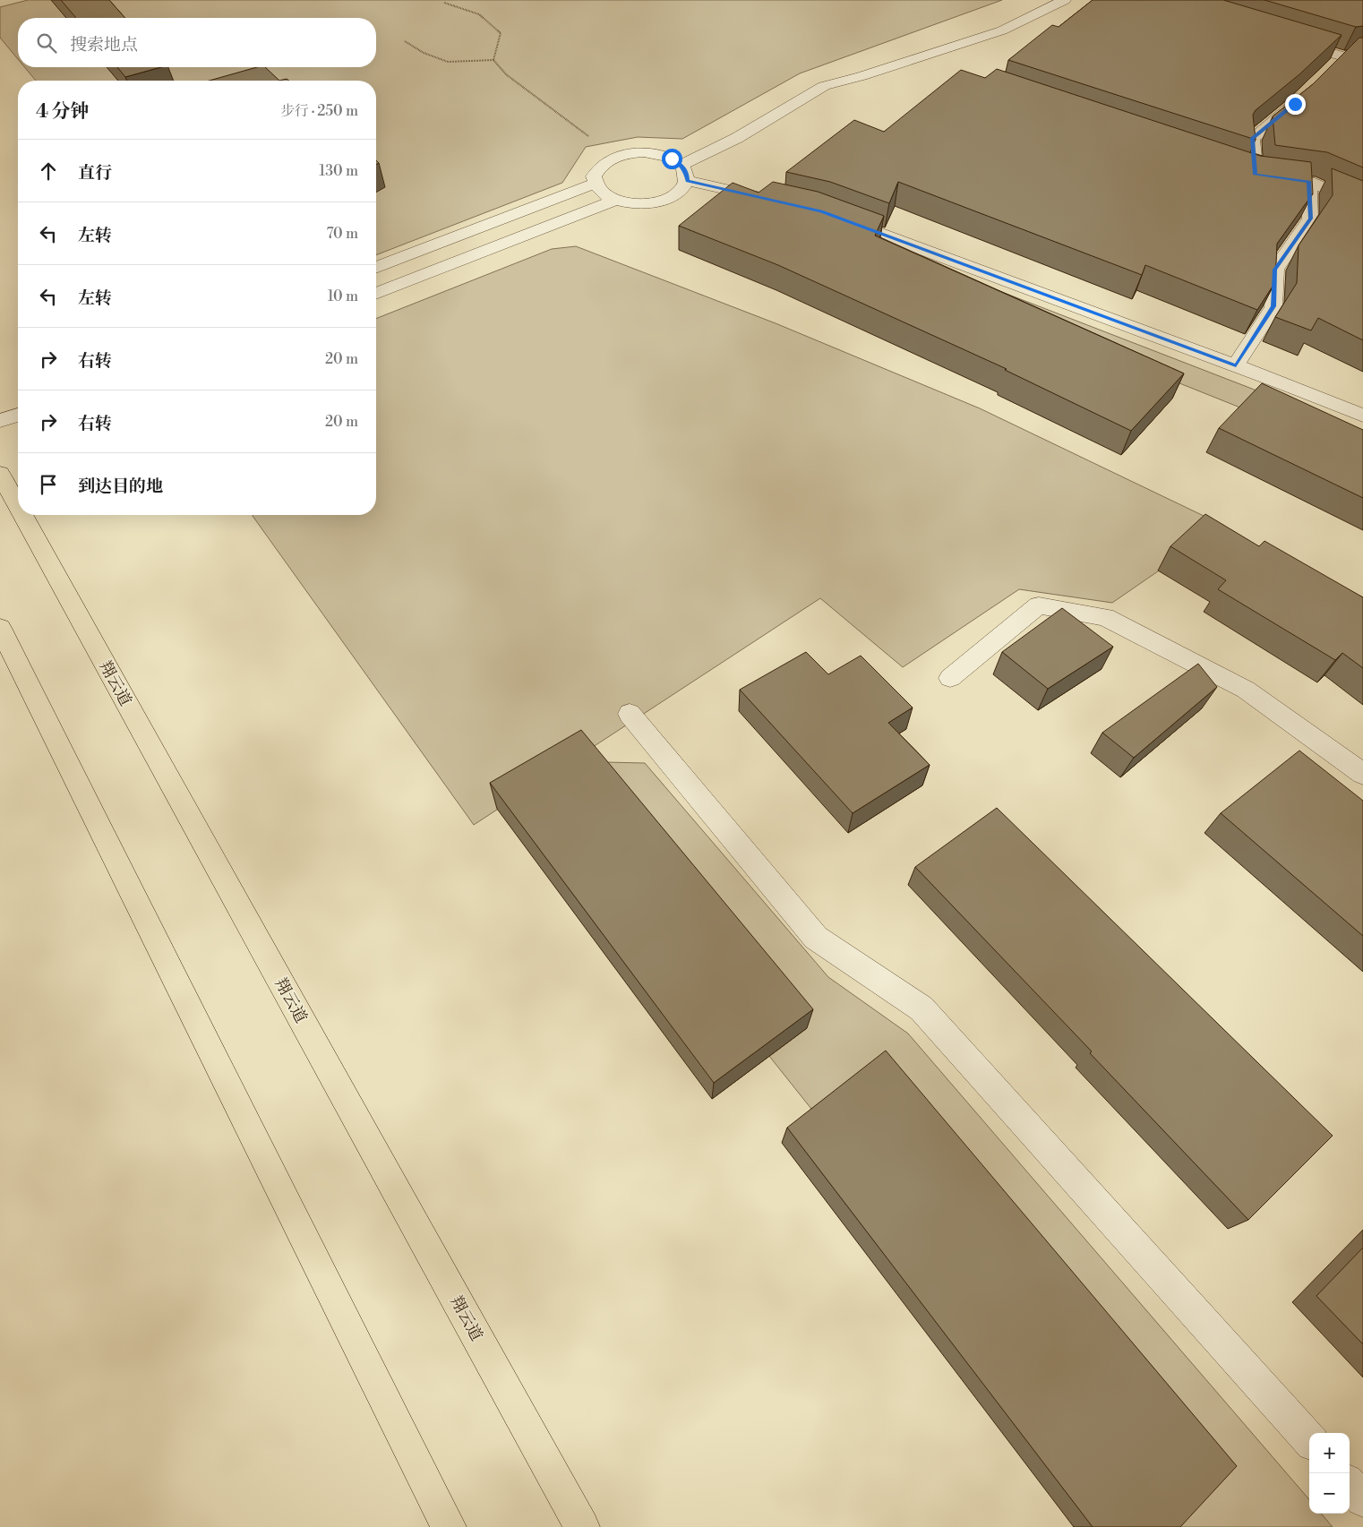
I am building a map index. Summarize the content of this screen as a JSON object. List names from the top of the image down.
{
  "streets": {
    "main road": ["翔云道"]
  },
  "page": {
    "search": "搜索地点",
    "heading": ["4 分钟", "步行 · 250 m"],
    "list": [
      ["直行", "130 m"],
      ["左转", "70 m"],
      ["左转", "10 m"],
      ["右转", "20 m"],
      ["右转", "20 m"],
      "到达目的地"
    ],
    "map_buttons": ["+", "−"]
  }
}
